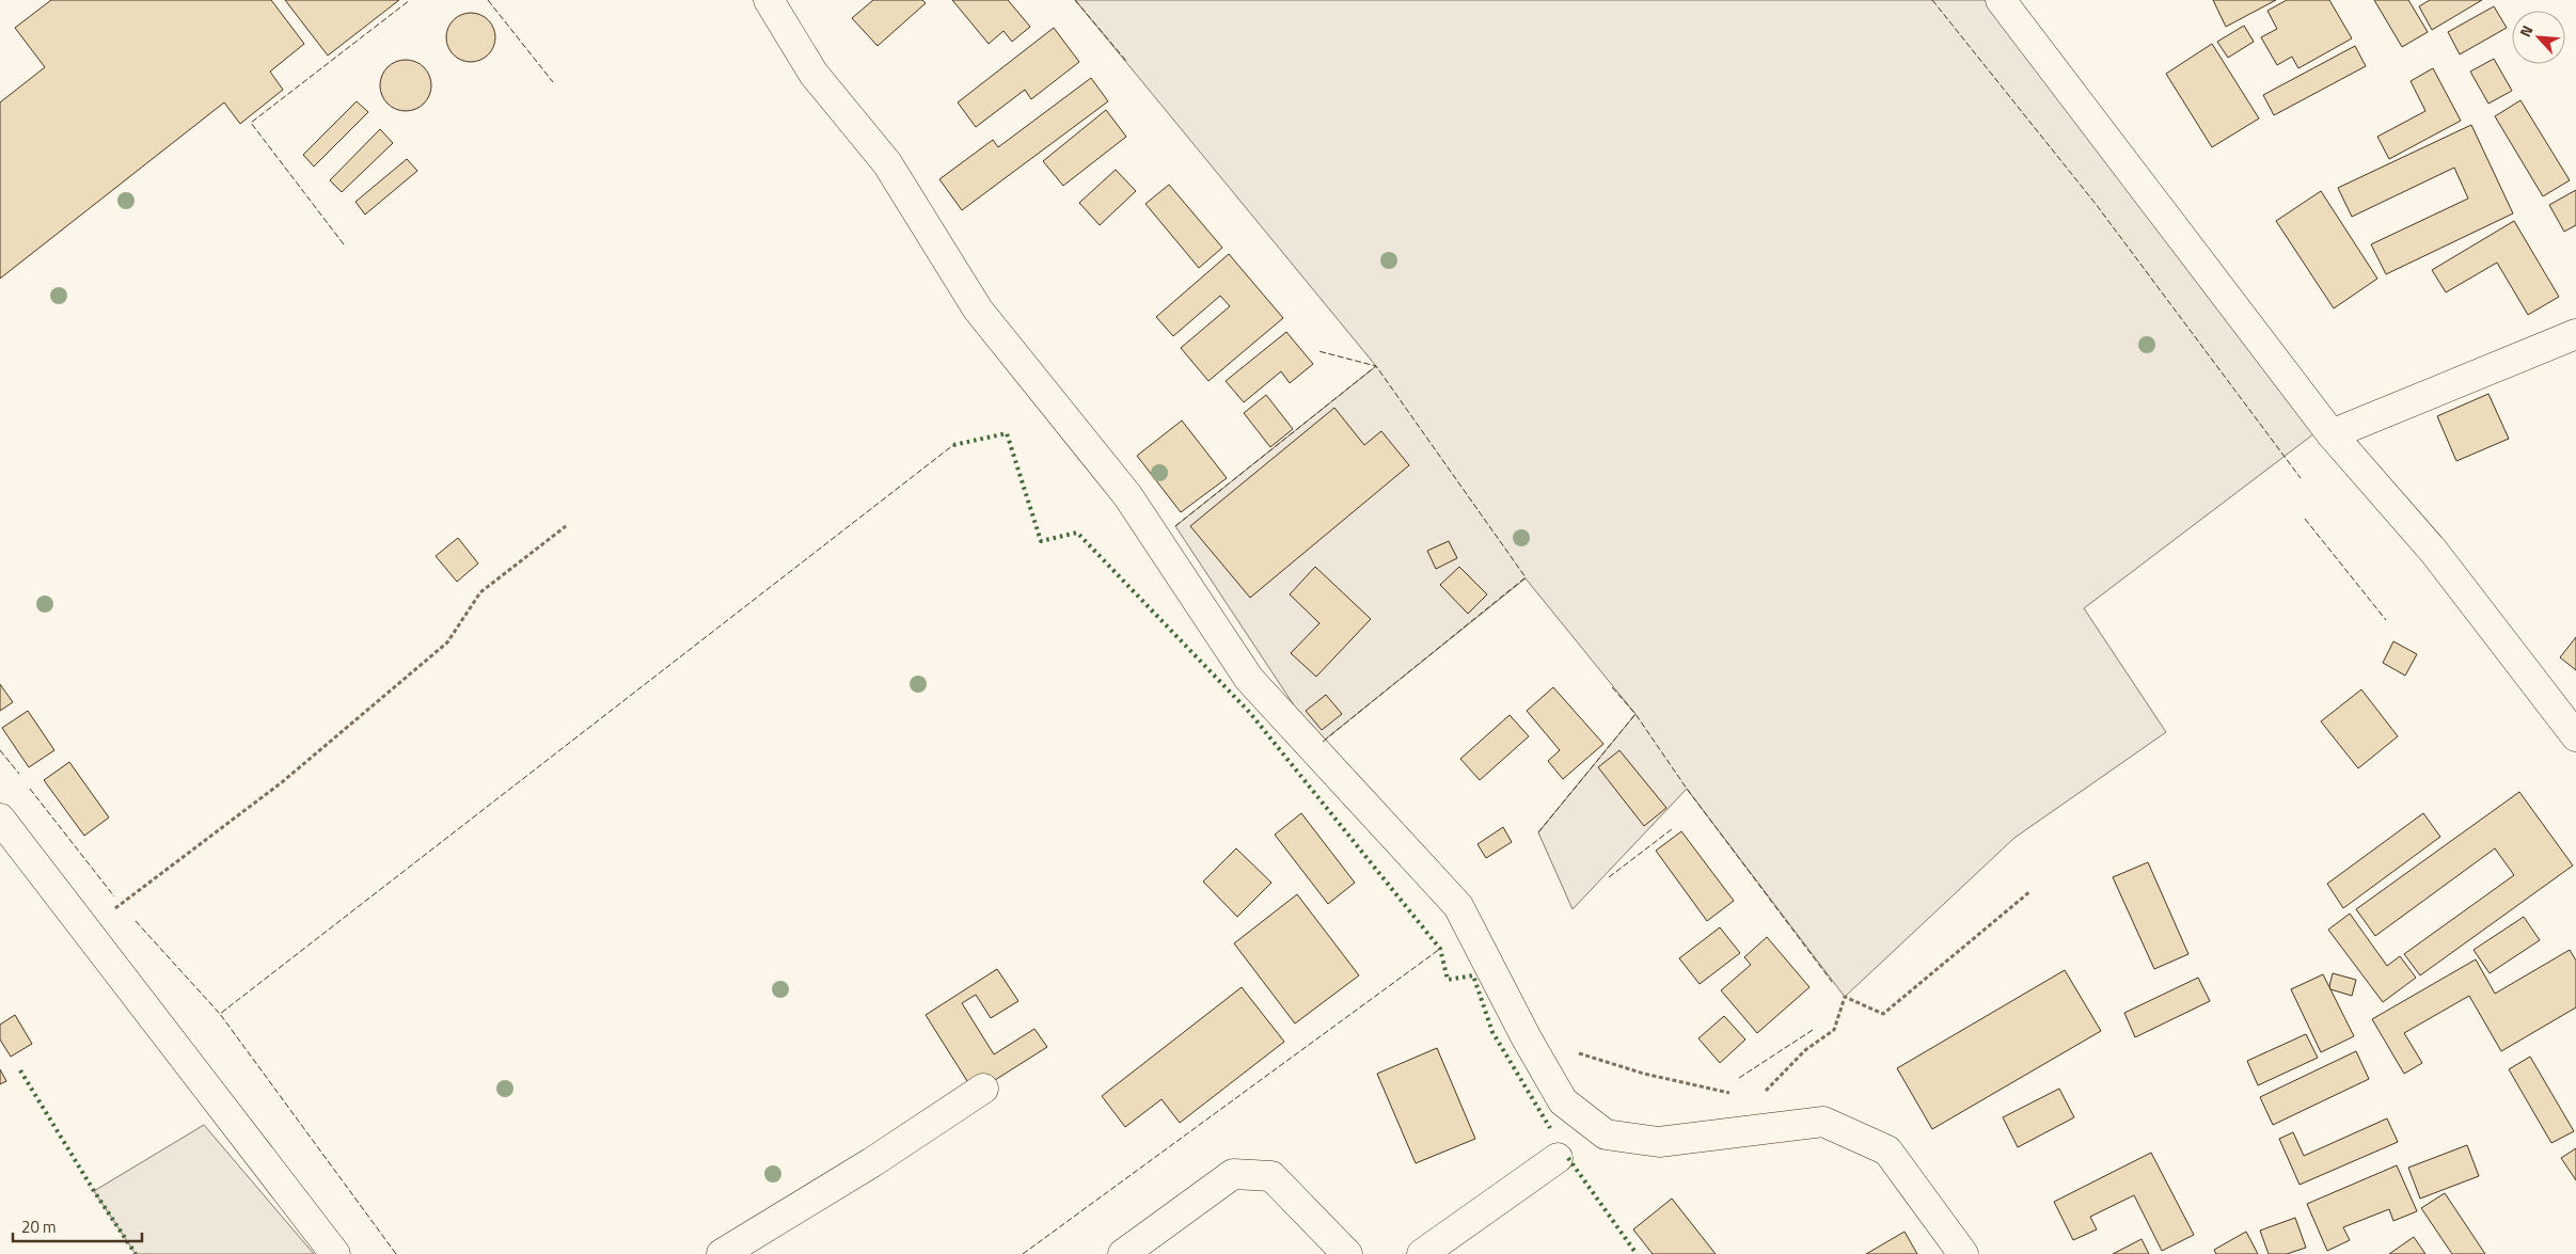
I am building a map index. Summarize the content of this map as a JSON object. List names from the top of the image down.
{
  "scale_bar": "20 m",
  "north": "top left"
}
